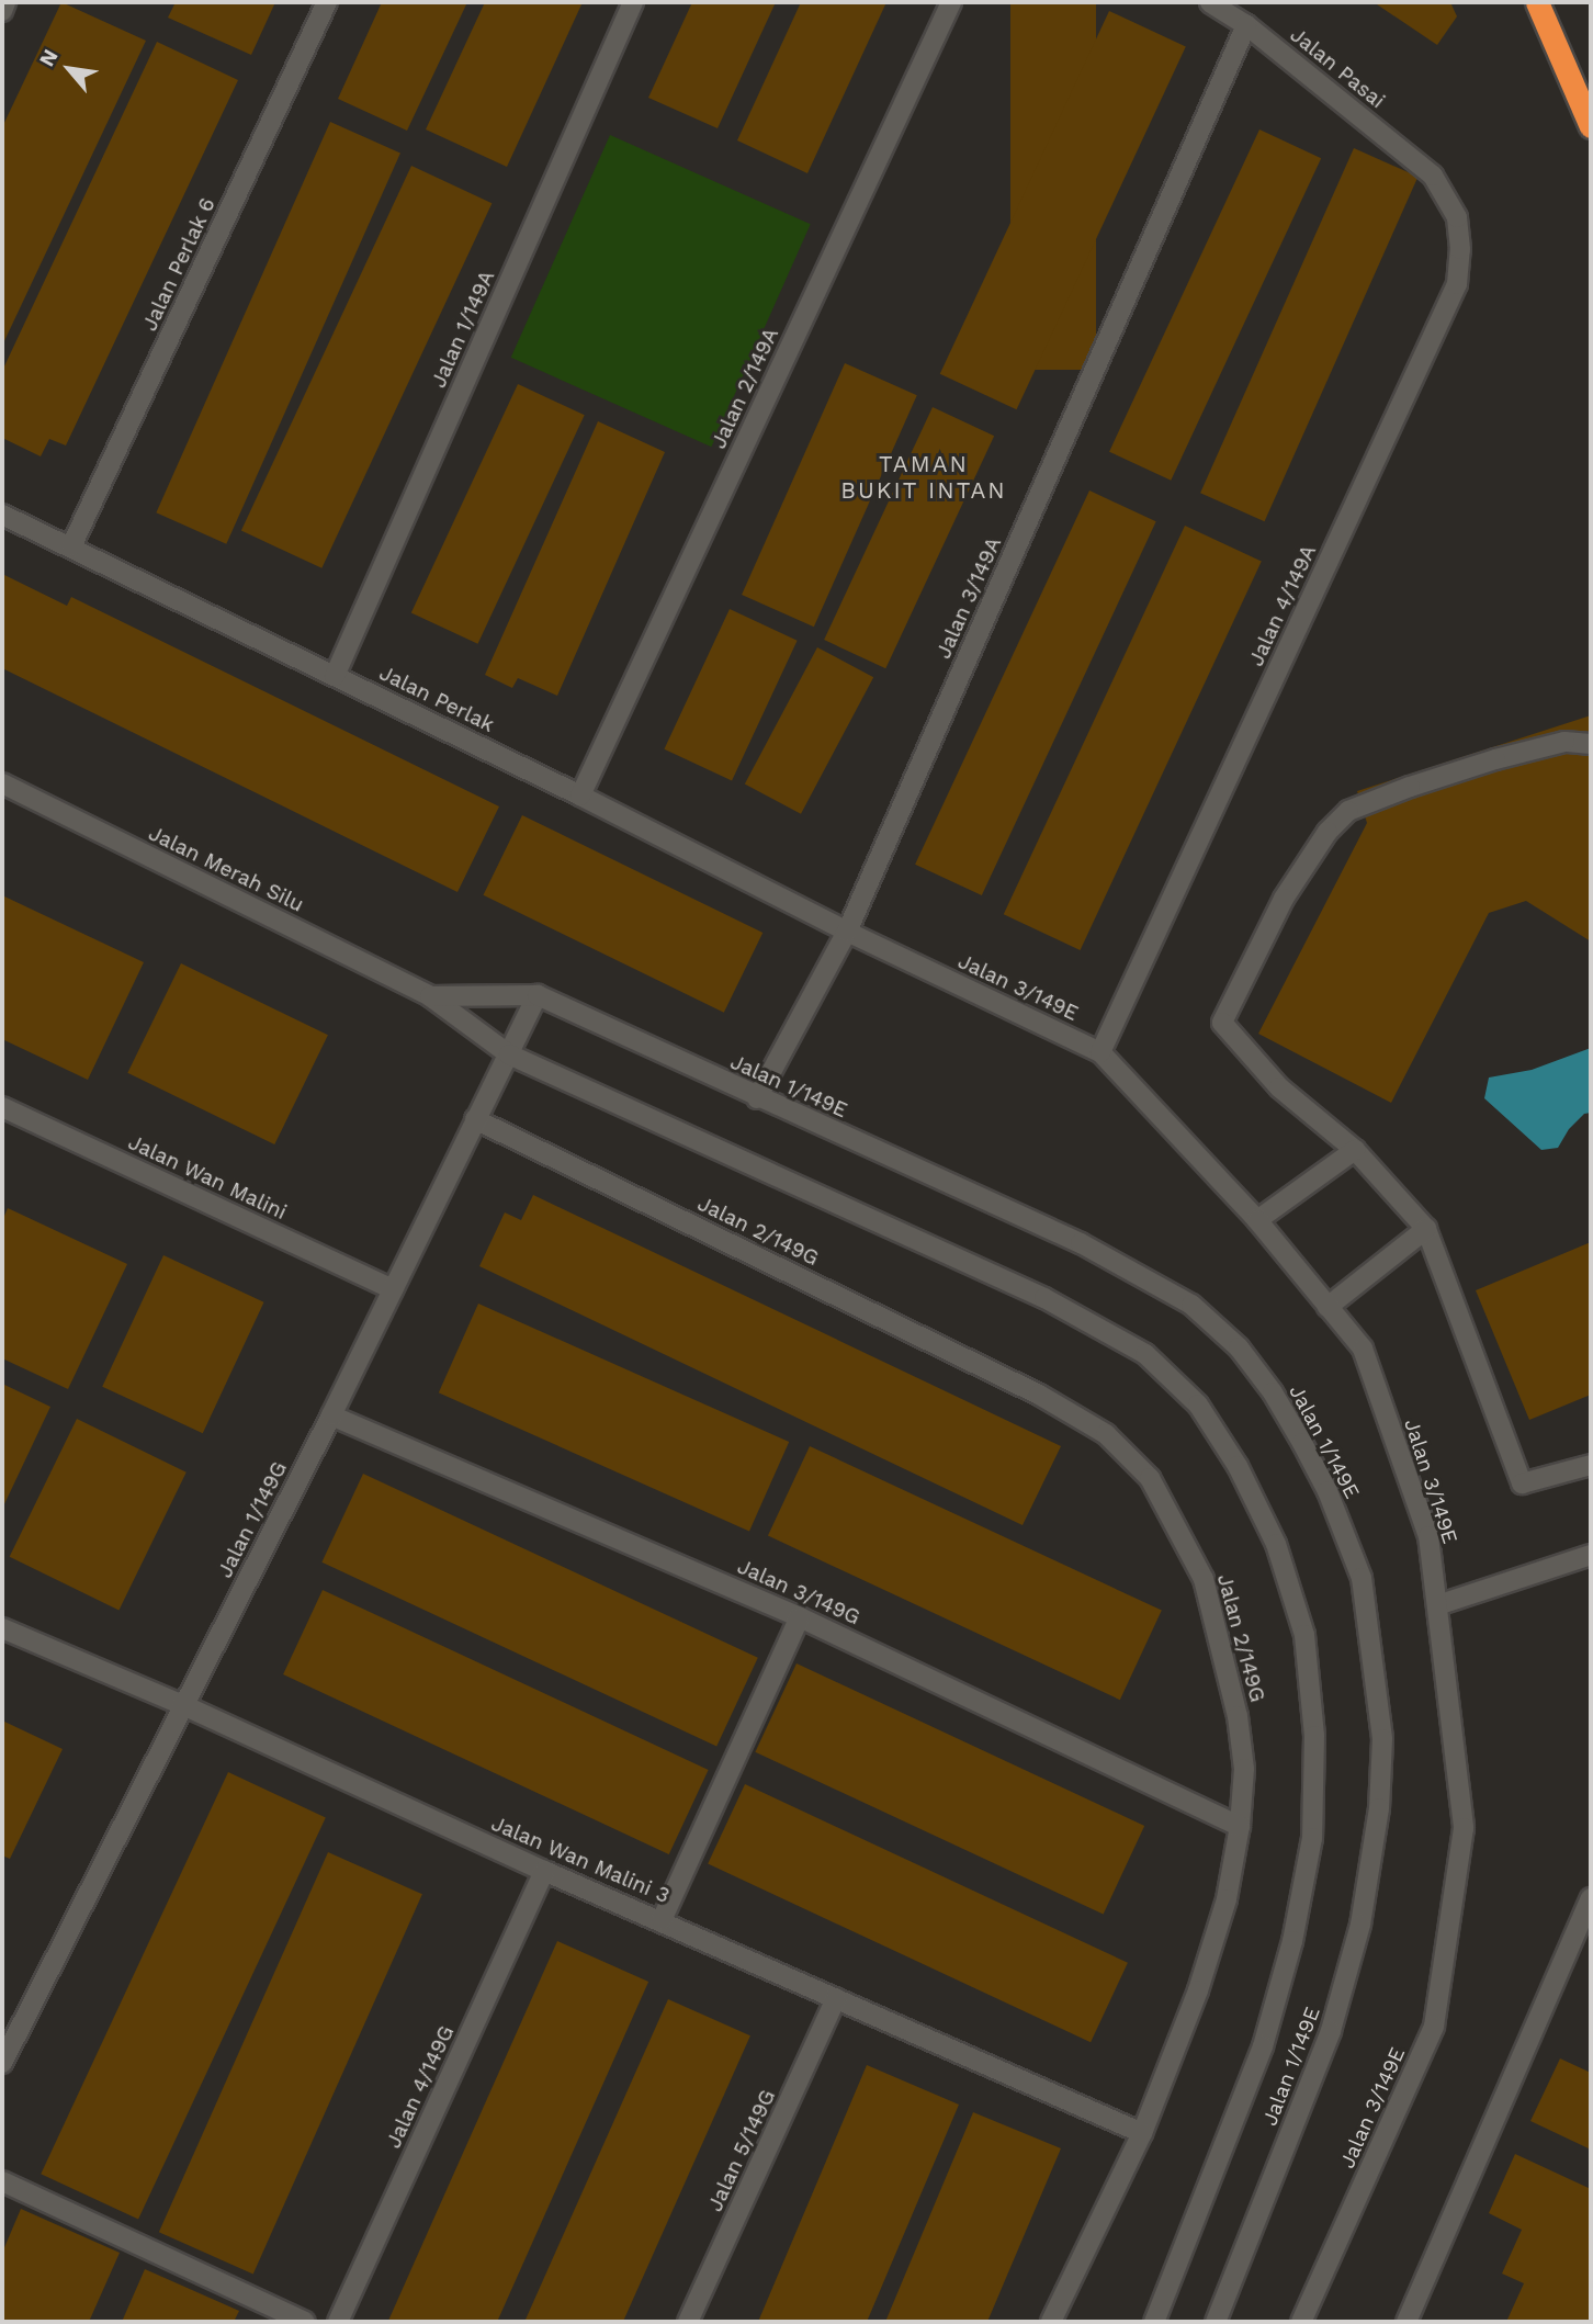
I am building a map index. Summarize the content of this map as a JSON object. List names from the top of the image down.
{
  "streets": {
    "street": [
      "Jalan Pasai",
      "Jalan Perlak 6",
      "Jalan 1/149A",
      "Jalan 2/149A",
      "Jalan 3/149A",
      "Jalan 4/149A",
      "Jalan Perlak",
      "Jalan Merah Silu",
      "Jalan 3/149E",
      "Jalan 1/149E",
      "Jalan Wan Malini",
      "Jalan 2/149G",
      "Jalan 1/149G",
      "Jalan 3/149G",
      "Jalan Wan Malini 3",
      "Jalan 4/149G",
      "Jalan 5/149G"
    ]
  },
  "crossings": [
    ["Jalan Pasai", "Jalan 3/149A"],
    ["Jalan Pasai", "Jalan 4/149A"],
    ["Jalan Perlak 6", "Jalan Perlak"],
    ["Jalan 1/149A", "Jalan Perlak"],
    ["Jalan 2/149A", "Jalan Perlak"],
    ["Jalan 3/149A", "Jalan Perlak"],
    ["Jalan 3/149A", "Jalan 3/149E"],
    ["Jalan 3/149A", "Jalan 1/149E"],
    ["Jalan 4/149A", "Jalan 3/149E"],
    ["Jalan Perlak", "Jalan 3/149E"],
    ["Jalan Merah Silu", "Jalan 1/149E"],
    ["Jalan Merah Silu", "Jalan 1/149G"],
    ["Jalan 1/149E", "Jalan 1/149G"],
    ["Jalan Wan Malini", "Jalan 1/149G"],
    ["Jalan 2/149G", "Jalan 1/149G"],
    ["Jalan 2/149G", "Jalan 3/149G"],
    ["Jalan 2/149G", "Jalan Wan Malini 3"],
    ["Jalan 1/149G", "Jalan 3/149G"],
    ["Jalan 1/149G", "Jalan Wan Malini 3"],
    ["Jalan Wan Malini 3", "Jalan 4/149G"],
    ["Jalan Wan Malini 3", "Jalan 5/149G"]
  ],
  "districts": ["TAMAN BUKIT INTAN"],
  "north": "top left"
}
